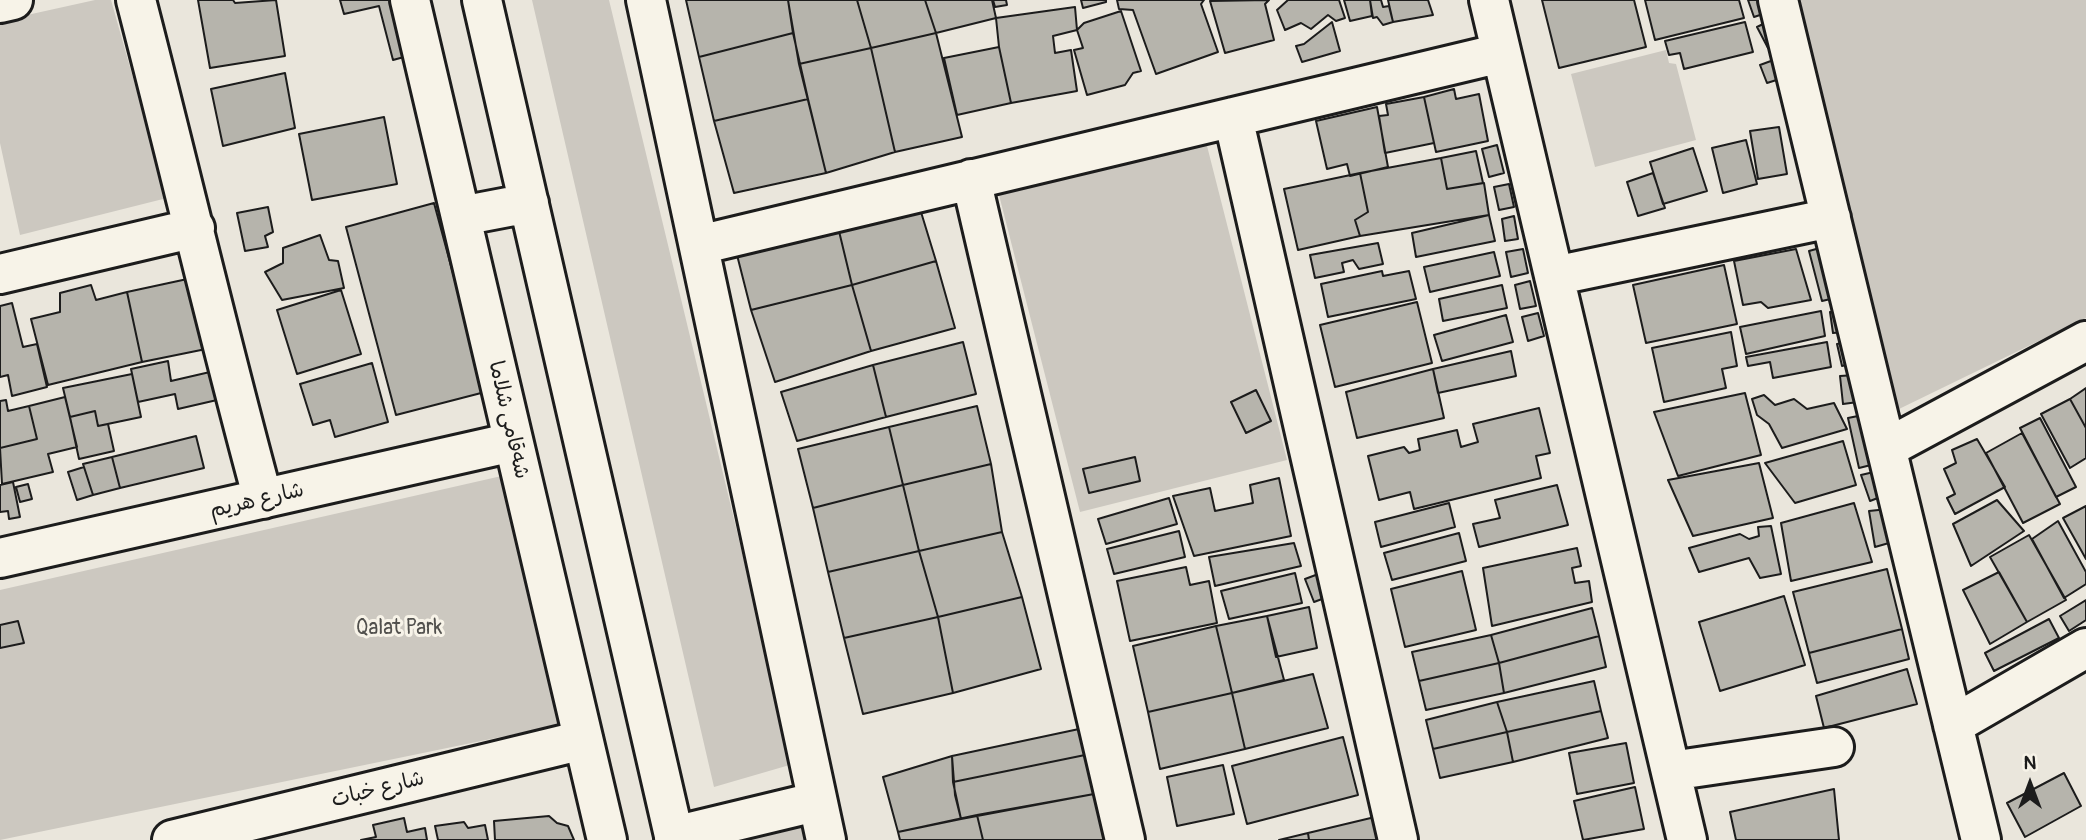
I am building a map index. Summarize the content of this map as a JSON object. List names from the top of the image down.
{
  "streets": {
    "street": ["شەقامی شلاما", "شارع هريم", "شارع خبات"]
  },
  "crossings": [
    ["شەقامی شلاما", "شارع هريم"],
    ["شەقامی شلاما", "شارع خبات"]
  ],
  "parks": ["Qalat Park"],
  "north": "top"
}
